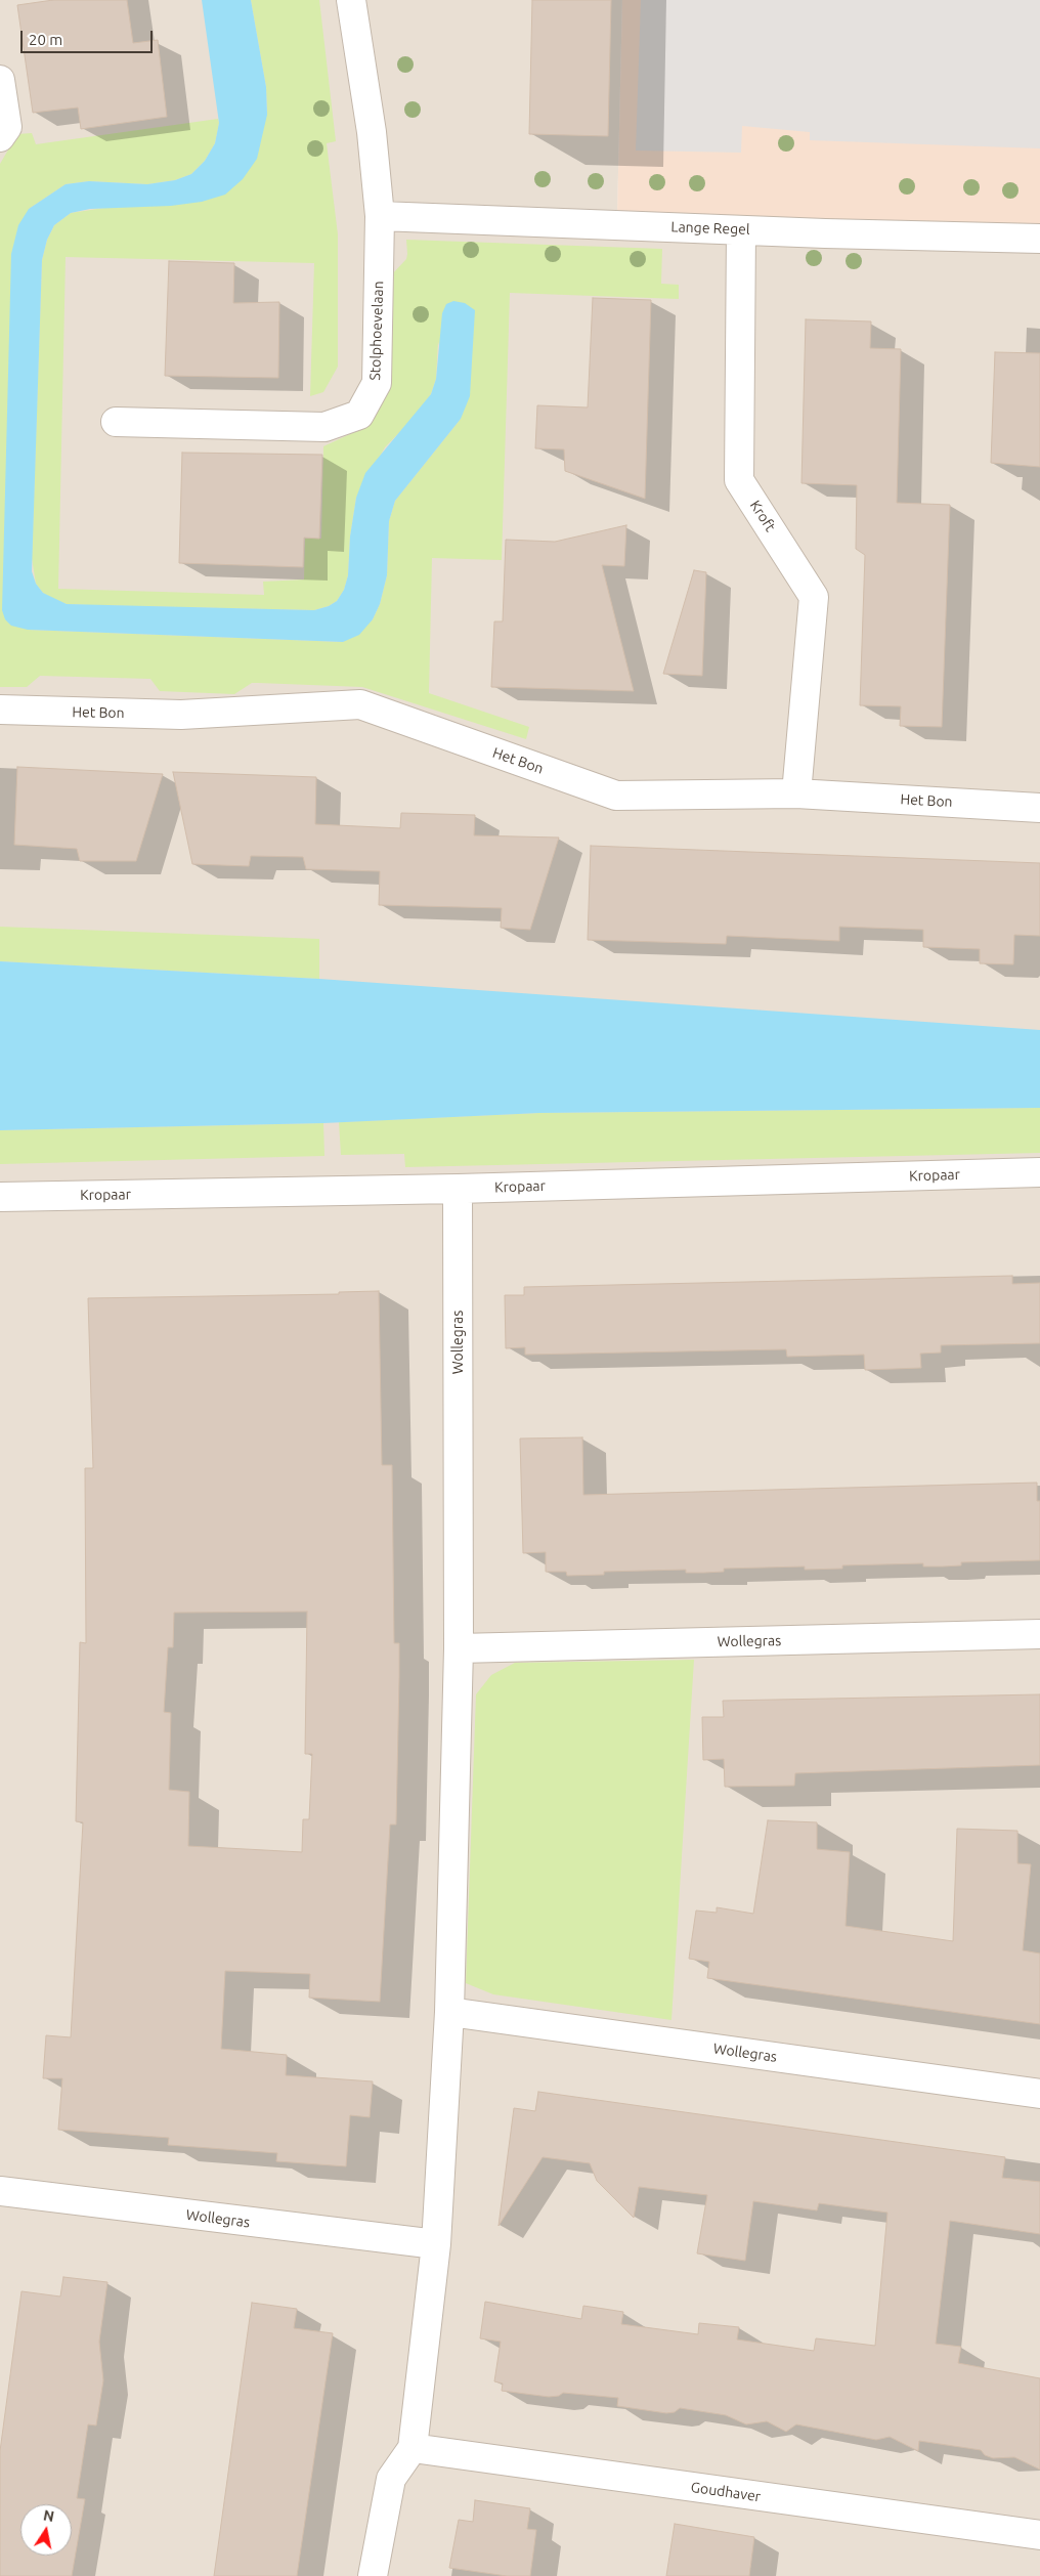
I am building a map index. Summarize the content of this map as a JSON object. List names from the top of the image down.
{
  "streets": {
    "street": [
      "Lange Regel",
      "Stolphoevelaan",
      "Kroft",
      "Het Bon",
      "Kropaar",
      "Wollegras",
      "Goudhaver"
    ]
  },
  "crossings": [
    ["Lange Regel", "Stolphoevelaan"],
    ["Lange Regel", "Kroft"],
    ["Kroft", "Het Bon"],
    ["Kropaar", "Wollegras"],
    ["Wollegras", "Goudhaver"]
  ],
  "scale_bar": "20 m",
  "north": "top"
}
